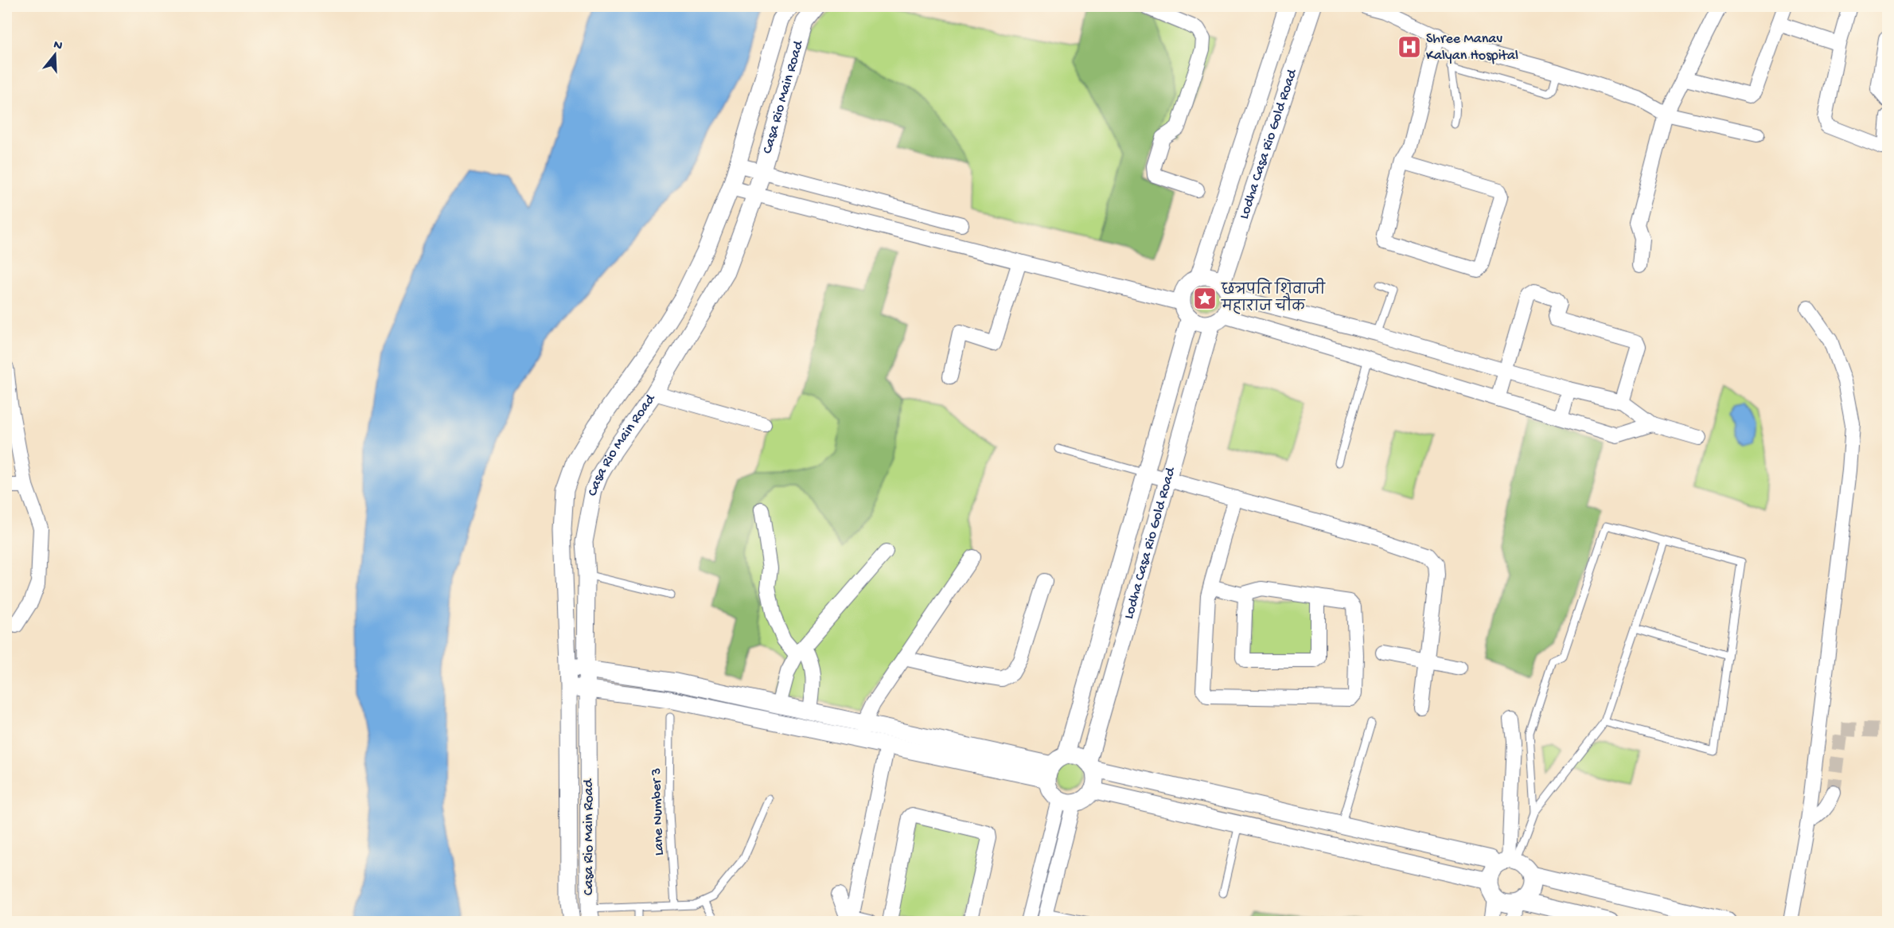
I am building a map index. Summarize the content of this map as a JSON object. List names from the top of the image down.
{
  "streets": {
    "street": ["Casa Rio Main Road", "Lodha Casa Rio Gold Road"],
    "lane": ["Lane Number 3"]
  },
  "places": {
    "hospital": ["Shree Manav Kalyan Hospital"],
    "place": ["छत्रपति शिवाजी महाराज चौक"]
  },
  "north": "top"
}
